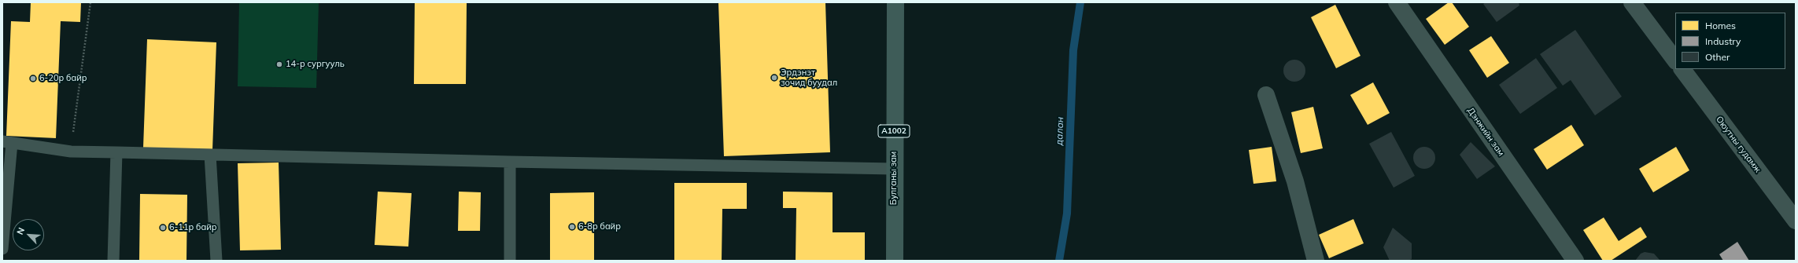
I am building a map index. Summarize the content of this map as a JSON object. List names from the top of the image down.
{
  "streets": {
    "highway": ["A1002", "Булганы зам"],
    "street": ["Дэнжийн зам", "Оюутны гудамж"]
  },
  "water": ["далан"],
  "places": [
    "14-р сургууль",
    "Эрдэнэт зочид буудал",
    "6-20р байр",
    "6-8р байр",
    "6-11р байр"
  ],
  "legend": ["Homes", "Industry", "Other"],
  "north": "top left"
}
